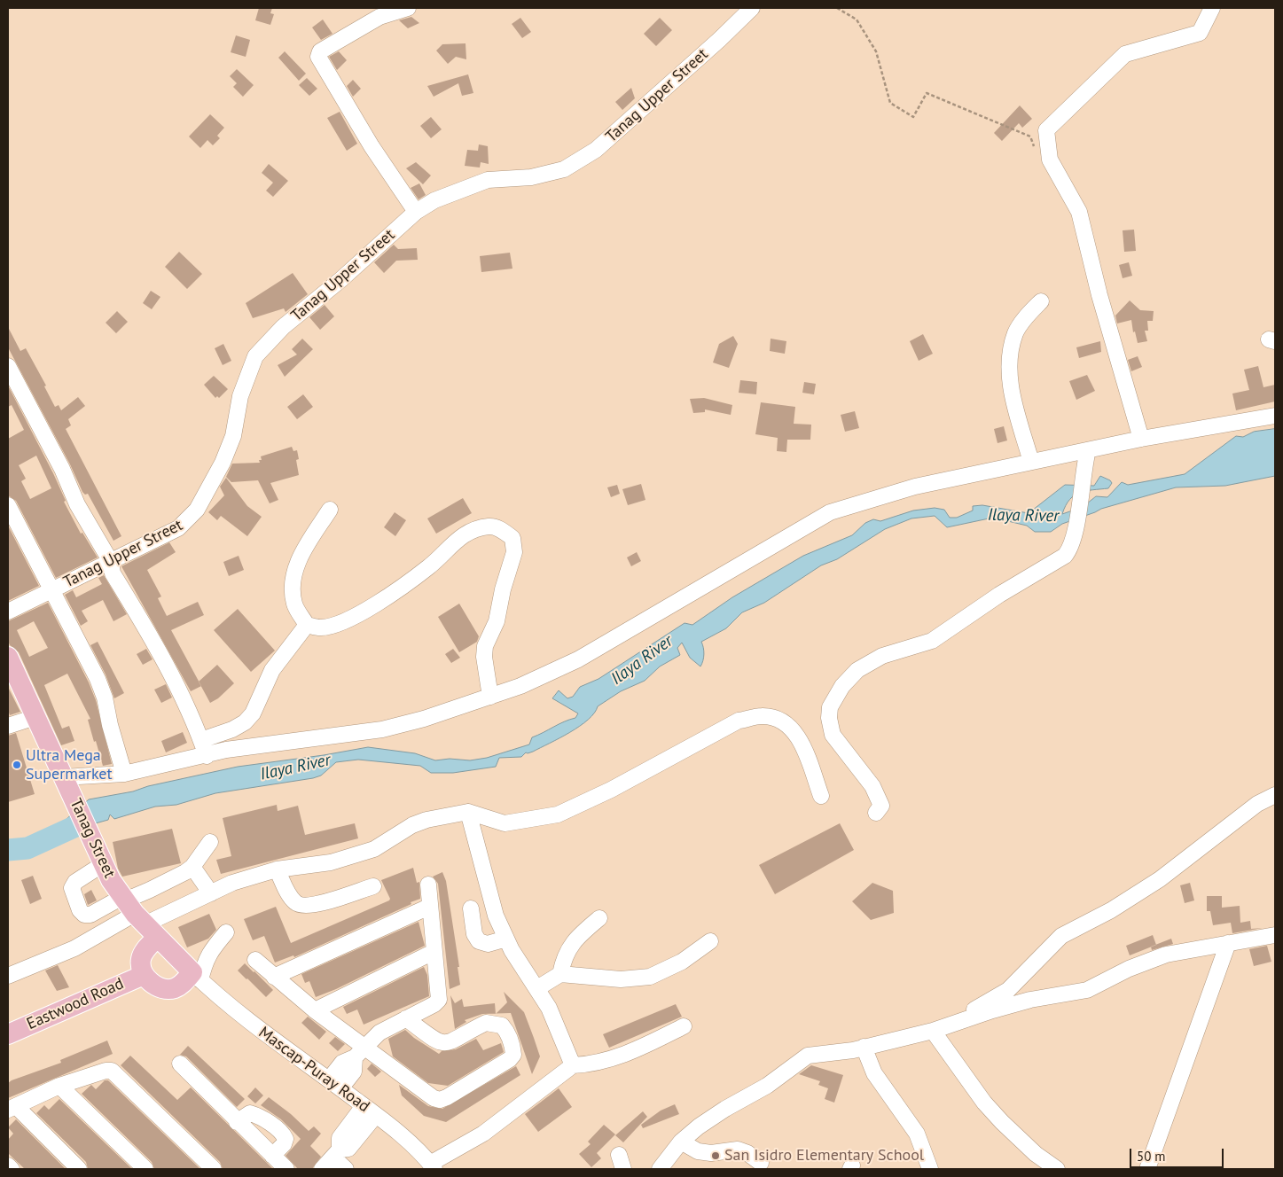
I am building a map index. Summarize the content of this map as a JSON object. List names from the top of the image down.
{
  "streets": {
    "main road": ["Tanag Street", "Eastwood Road"],
    "street": ["Tanag Upper Street", "Mascap-Puray Road"]
  },
  "crossings": [
    ["Tanag Street", "Eastwood Road"],
    ["Tanag Street", "Mascap-Puray Road"],
    ["Eastwood Road", "Mascap-Puray Road"]
  ],
  "water": ["Ilaya River"],
  "places": ["Ultra Mega Supermarket", "San Isidro Elementary School"],
  "scale_bar": "50 m"
}
